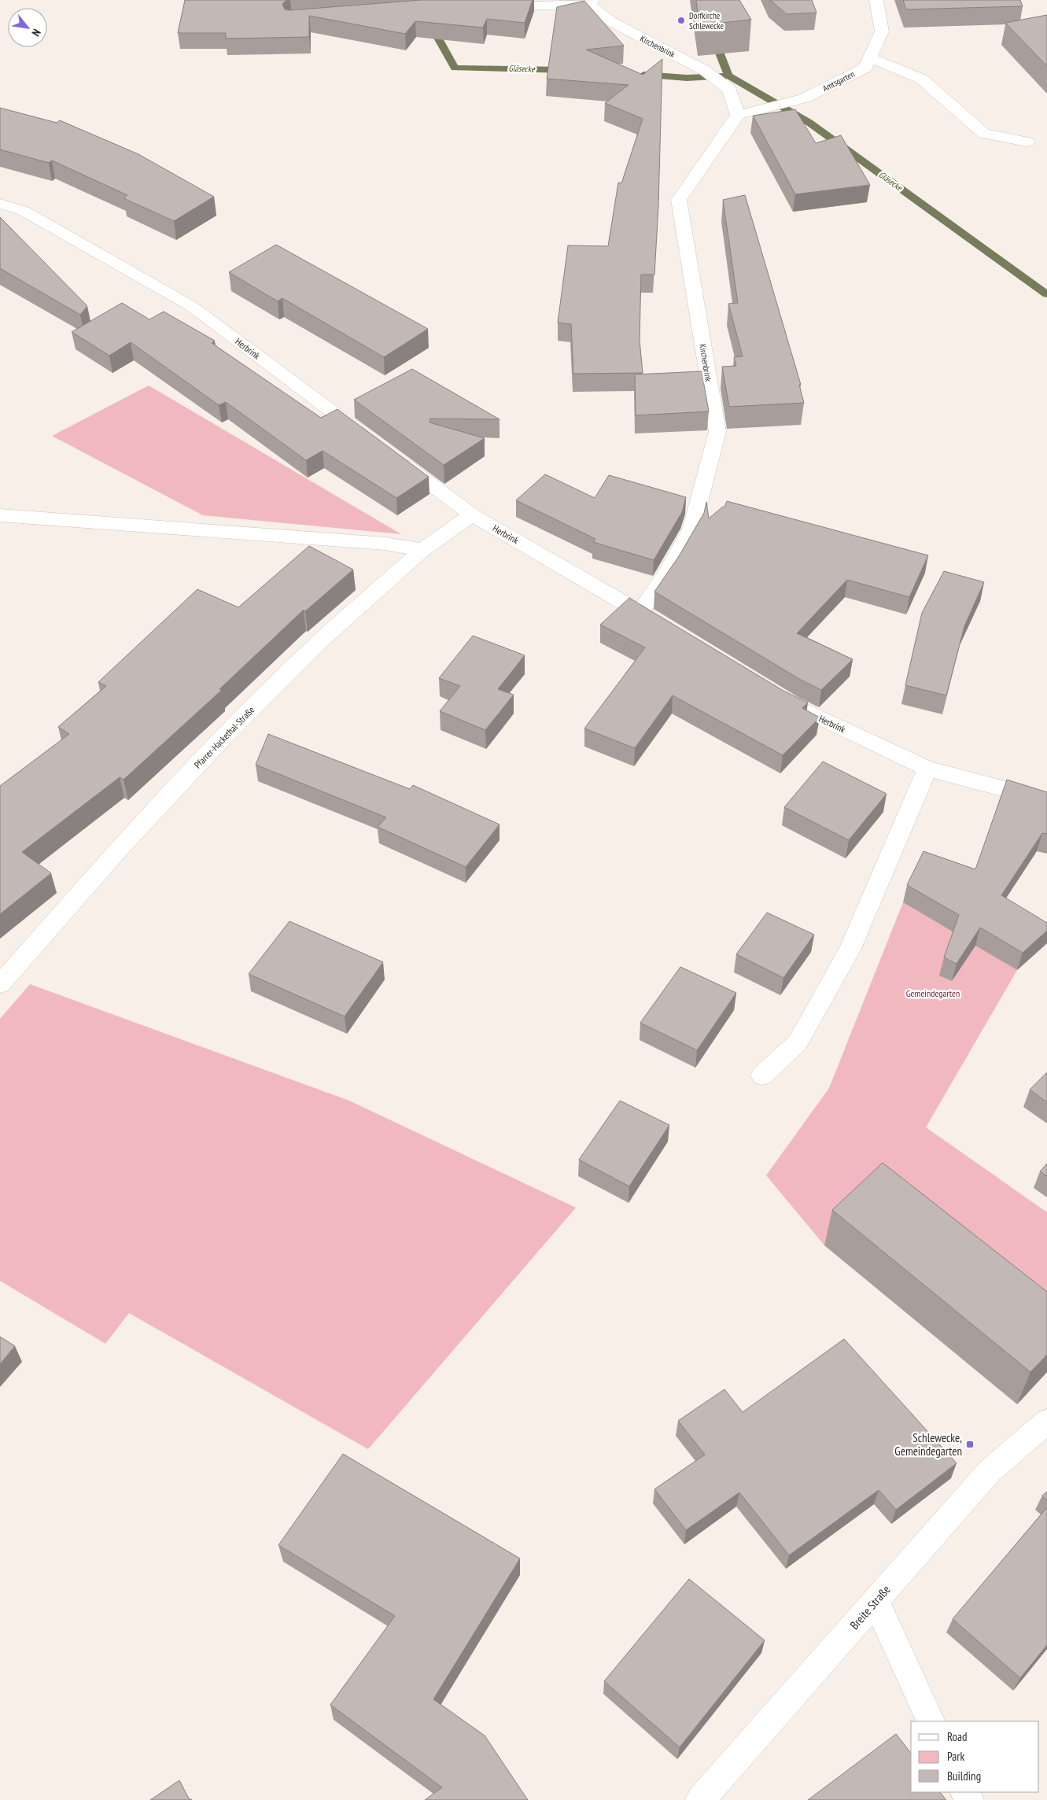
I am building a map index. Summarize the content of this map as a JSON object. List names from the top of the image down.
{
  "streets": {
    "street": [
      "Kirchenbrink",
      "Amtsgarten",
      "Herbrink",
      "Pfarrer-Hackethal-Straße",
      "Breite Straße"
    ]
  },
  "crossings": [
    ["Kirchenbrink", "Amtsgarten"],
    ["Kirchenbrink", "Herbrink"],
    ["Herbrink", "Pfarrer-Hackethal-Straße"]
  ],
  "water": ["Gläsecke"],
  "parks": ["Gemeindegarten"],
  "places": {
    "other": ["Dorfkirche Schlewecke"],
    "transit": ["Schlewecke, Gemeindegarten"]
  },
  "legend": ["Road", "Park", "Building"],
  "north": "bottom right"
}
